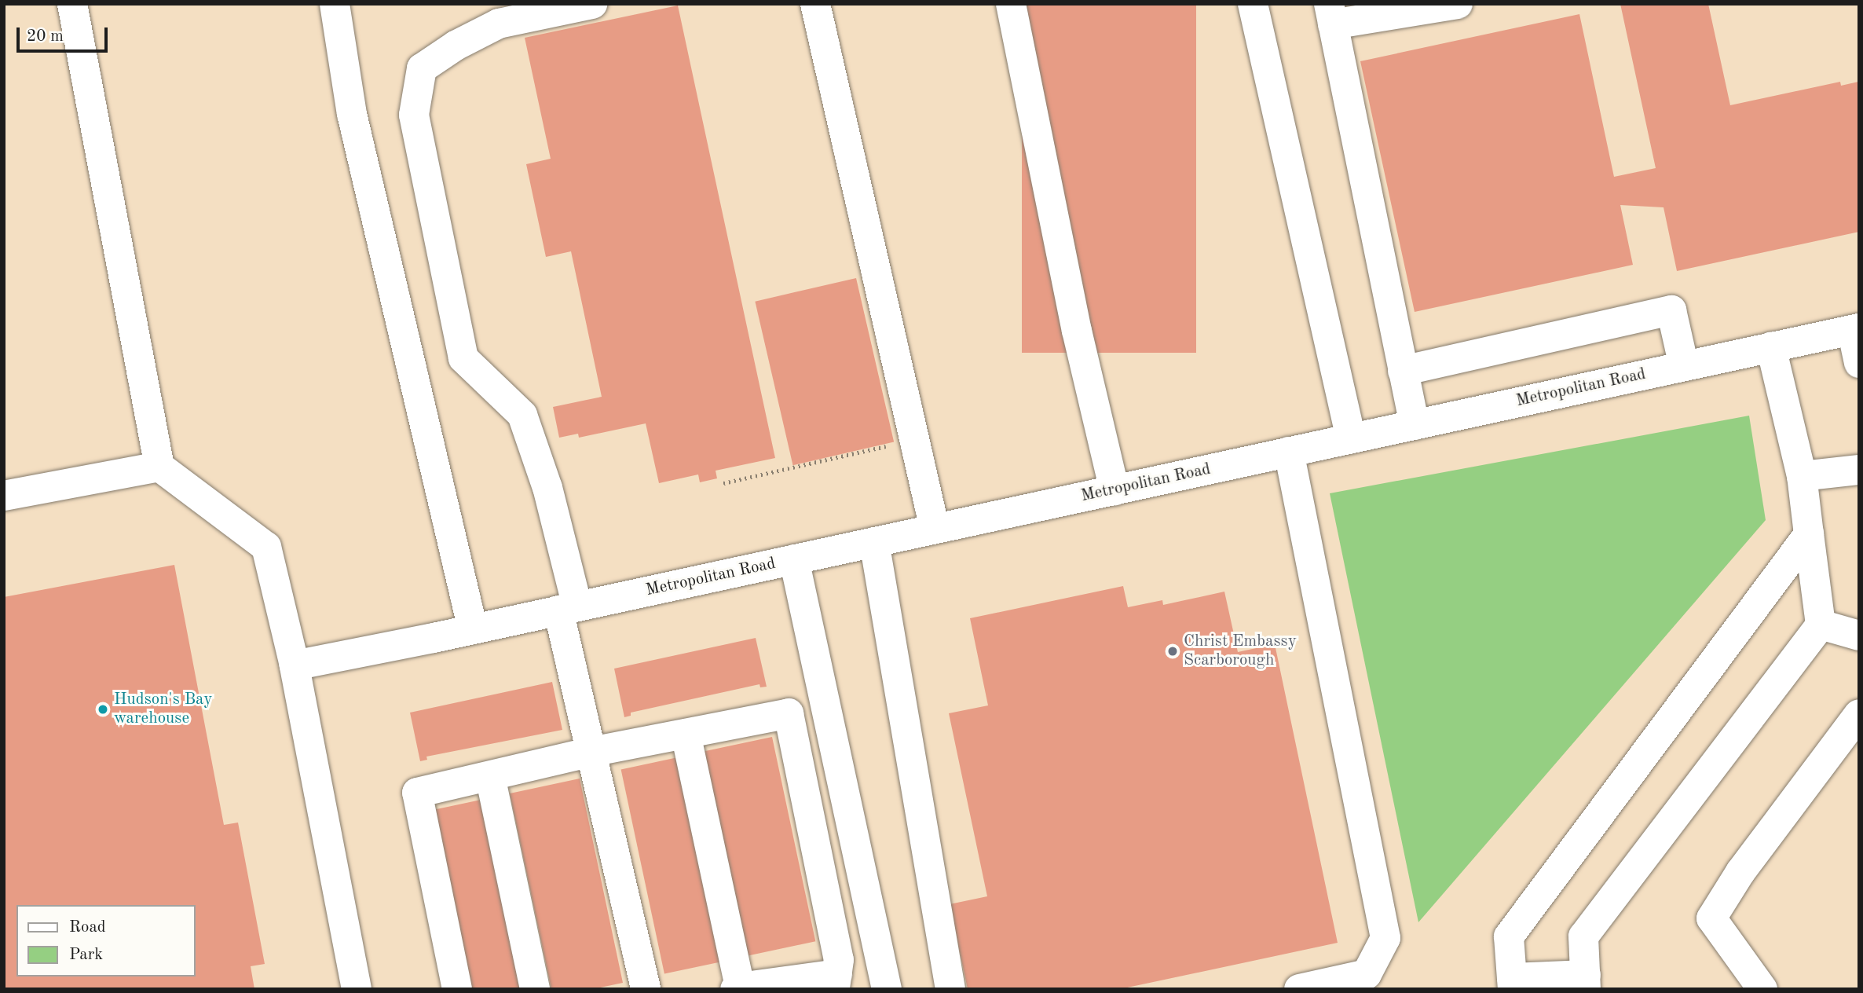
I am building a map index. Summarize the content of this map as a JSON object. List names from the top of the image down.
{
  "streets": {
    "street": ["Metropolitan Road"]
  },
  "places": ["Christ Embassy Scarborough", "Hudson's Bay warehouse"],
  "legend": ["Road", "Park"],
  "scale_bar": "20 m"
}
